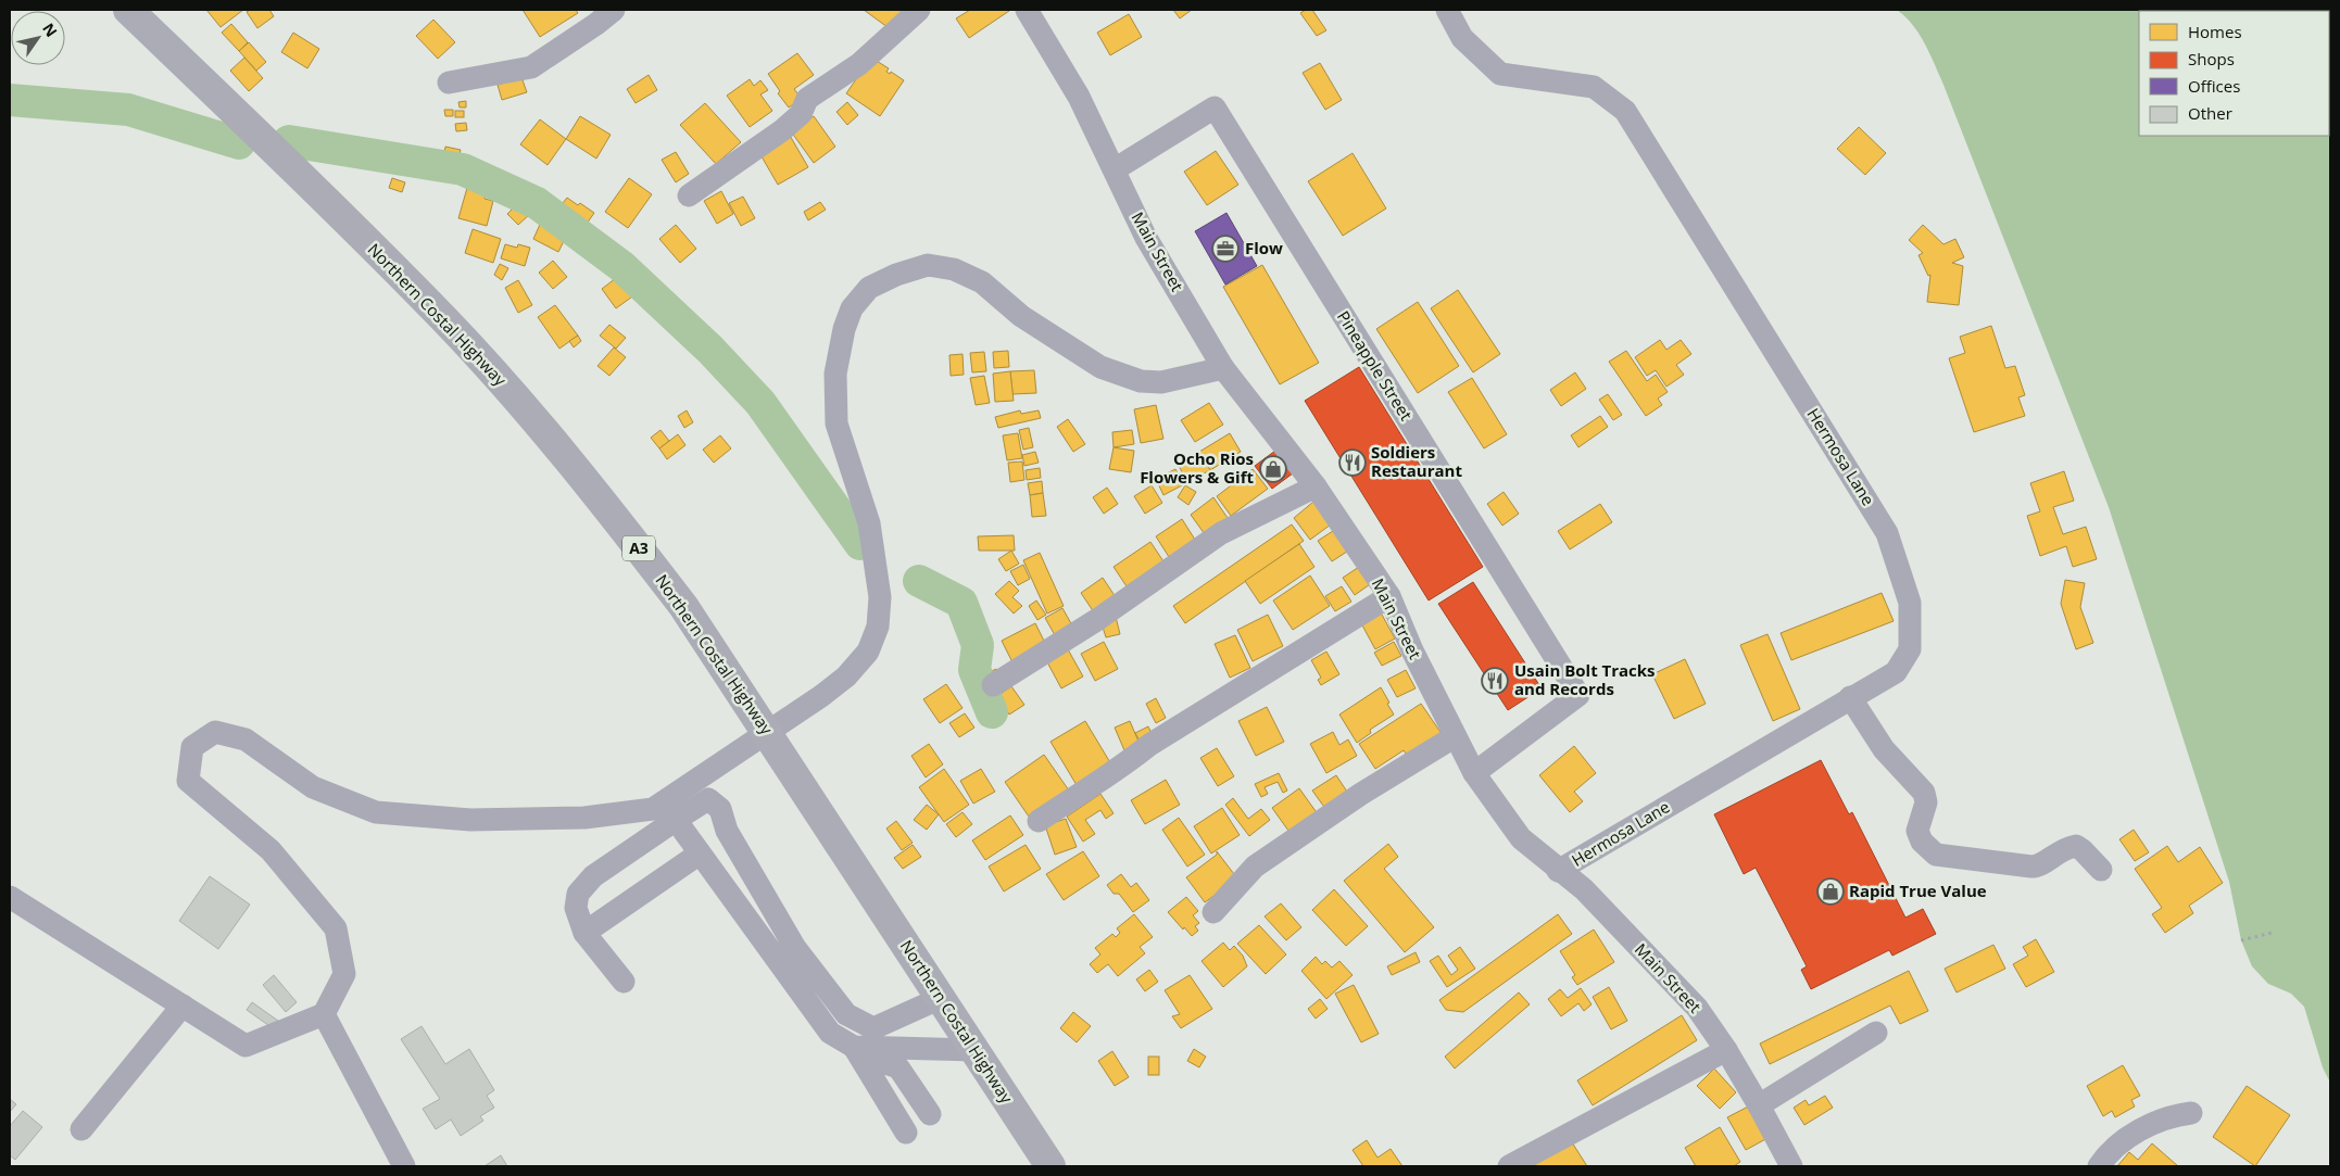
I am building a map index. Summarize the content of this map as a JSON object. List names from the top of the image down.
{
  "streets": {
    "main road": ["Northern Costal Highway", "A3"],
    "street": ["Main Street", "Pineapple Street", "Hermosa Lane"]
  },
  "crossings": [
    ["Main Street", "Pineapple Street"],
    ["Main Street", "Hermosa Lane"]
  ],
  "places": {
    "office": ["Flow"],
    "restaurant": ["Soldiers Restaurant", "Usain Bolt Tracks and Records"],
    "shop": ["Ocho Rios Flowers & Gift", "Rapid True Value"]
  },
  "legend": [
    "Homes",
    "Shops",
    "Offices",
    "Other"
  ],
  "north": "top right"
}
